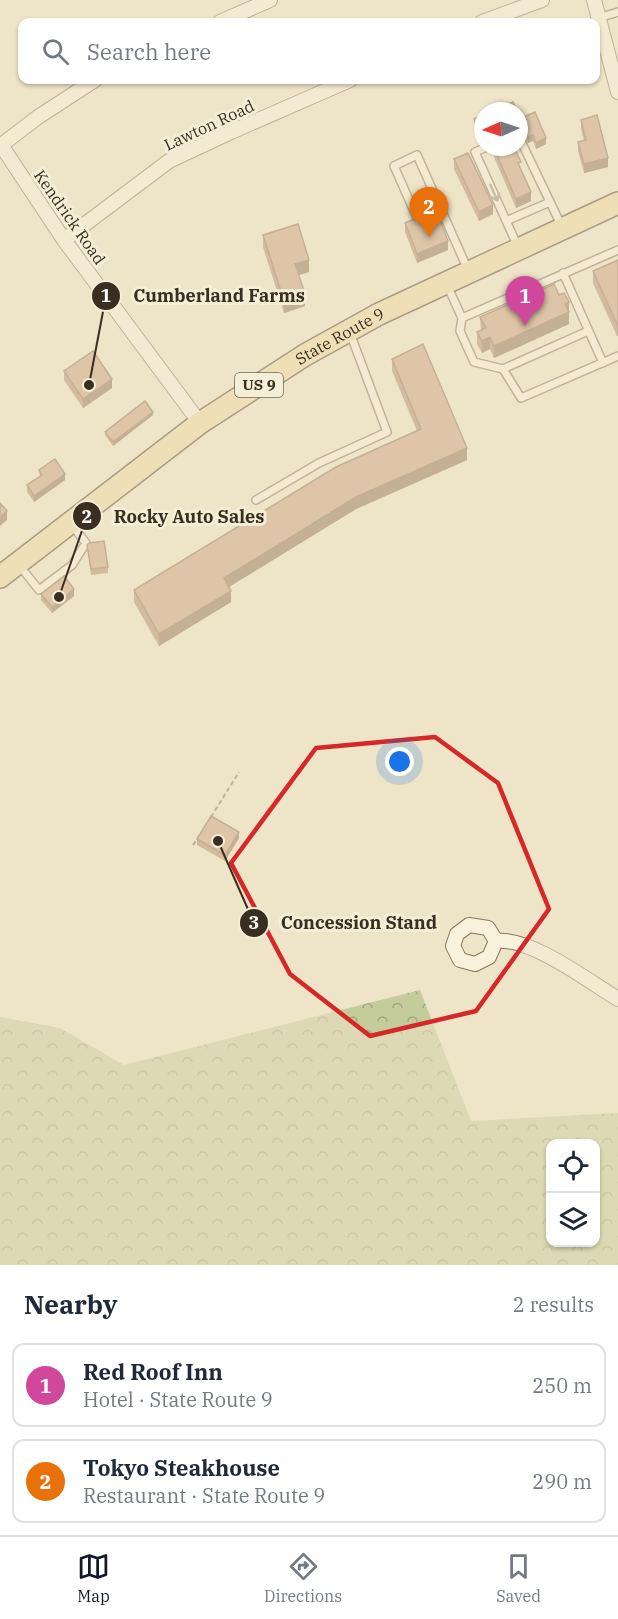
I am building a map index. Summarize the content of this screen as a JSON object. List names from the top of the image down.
{
  "streets": {
    "main road": ["State Route 9", "US 9"],
    "street": ["Lawton Road", "Kendrick Road"]
  },
  "crossings": [
    ["Lawton Road", "Kendrick Road"],
    ["Kendrick Road", "State Route 9"]
  ],
  "places": ["Cumberland Farms", "Rocky Auto Sales", "Concession Stand"],
  "north": "left",
  "page": {
    "search": "Search here",
    "pins": ["2", "1"],
    "heading": ["Nearby", "2 results"],
    "list": [
      {
        "mark": "1",
        "name": "Red Roof Inn",
        "note": "Hotel · State Route 9",
        "value": "250 m"
      },
      {
        "mark": "2",
        "name": "Tokyo Steakhouse",
        "note": "Restaurant · State Route 9",
        "value": "290 m"
      }
    ],
    "nav": ["Map", "Directions", "Saved"]
  }
}
